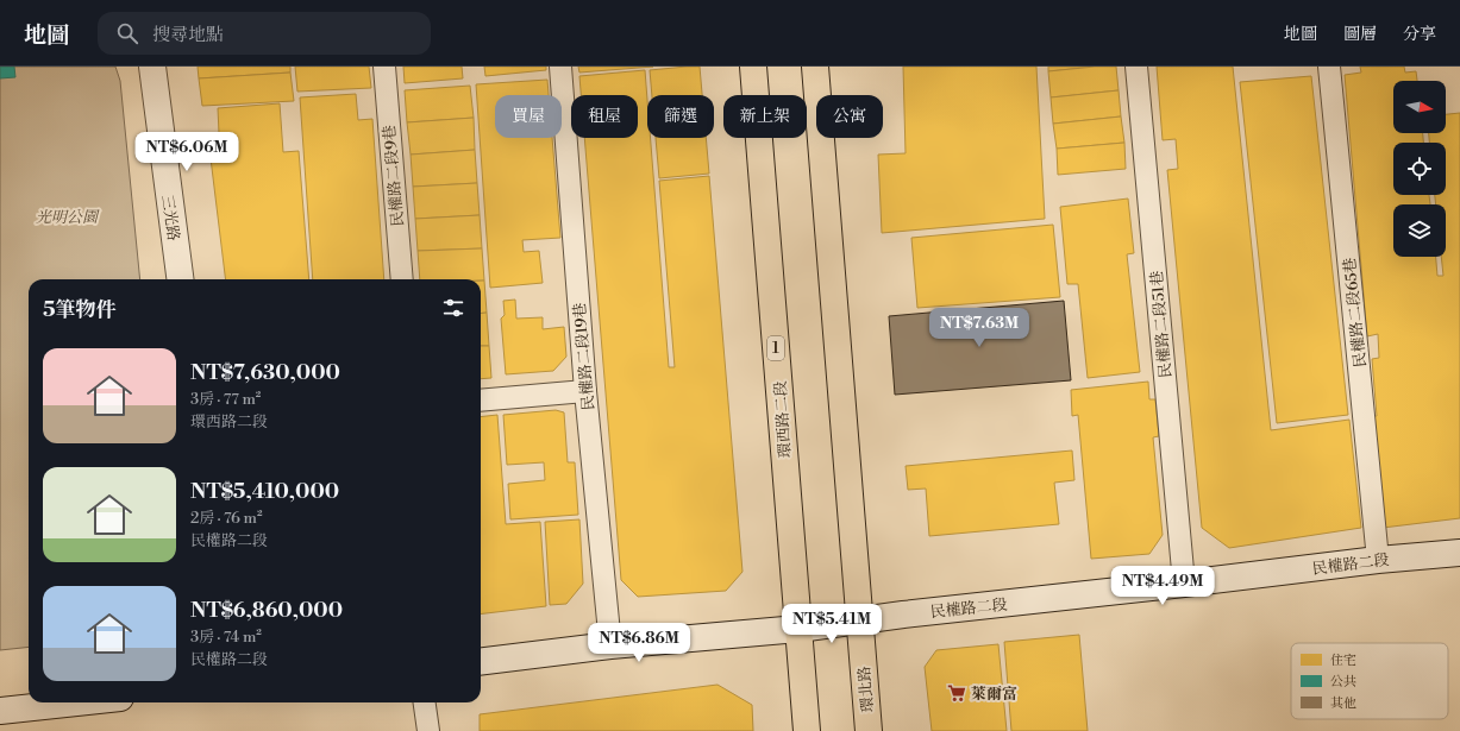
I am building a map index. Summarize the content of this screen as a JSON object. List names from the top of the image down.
{
  "streets": {
    "main road": ["1", "環西路二段", "環北路"],
    "street": ["三光路", "民權路二段"],
    "lane": [
      "民權路二段9巷",
      "民權路二段65巷",
      "民權路二段51巷",
      "民權路二段19巷"
    ]
  },
  "crossings": [
    ["民權路二段65巷", "民權路二段"],
    ["民權路二段51巷", "民權路二段"],
    ["1", "環西路二段"],
    ["1", "民權路二段"],
    ["民權路二段19巷", "民權路二段"],
    ["環西路二段", "民權路二段"],
    ["民權路二段", "環北路"]
  ],
  "parks": ["光明公園"],
  "places": {
    "supermarket": ["萊爾富"]
  },
  "legend": ["住宅", "公共", "其他"],
  "north": "right",
  "page": {
    "header": "地圖",
    "search": "搜尋地點",
    "nav": ["地圖", "圖層", "分享"],
    "chip": [
      "買屋",
      "租屋",
      "篩選",
      "新上架",
      "公寓"
    ],
    "price": [
      "NT$6.06M",
      "NT$7.63M",
      "NT$4.49M",
      "NT$5.41M",
      "NT$6.86M"
    ],
    "heading": "5筆物件",
    "list": [
      {
        "name": "NT$7,630,000",
        "note": "3房 · 77 m² · 環西路二段"
      },
      {
        "name": "NT$5,410,000",
        "note": "2房 · 76 m² · 民權路二段"
      },
      {
        "name": "NT$6,860,000",
        "note": "3房 · 74 m² · 民權路二段"
      }
    ]
  }
}
